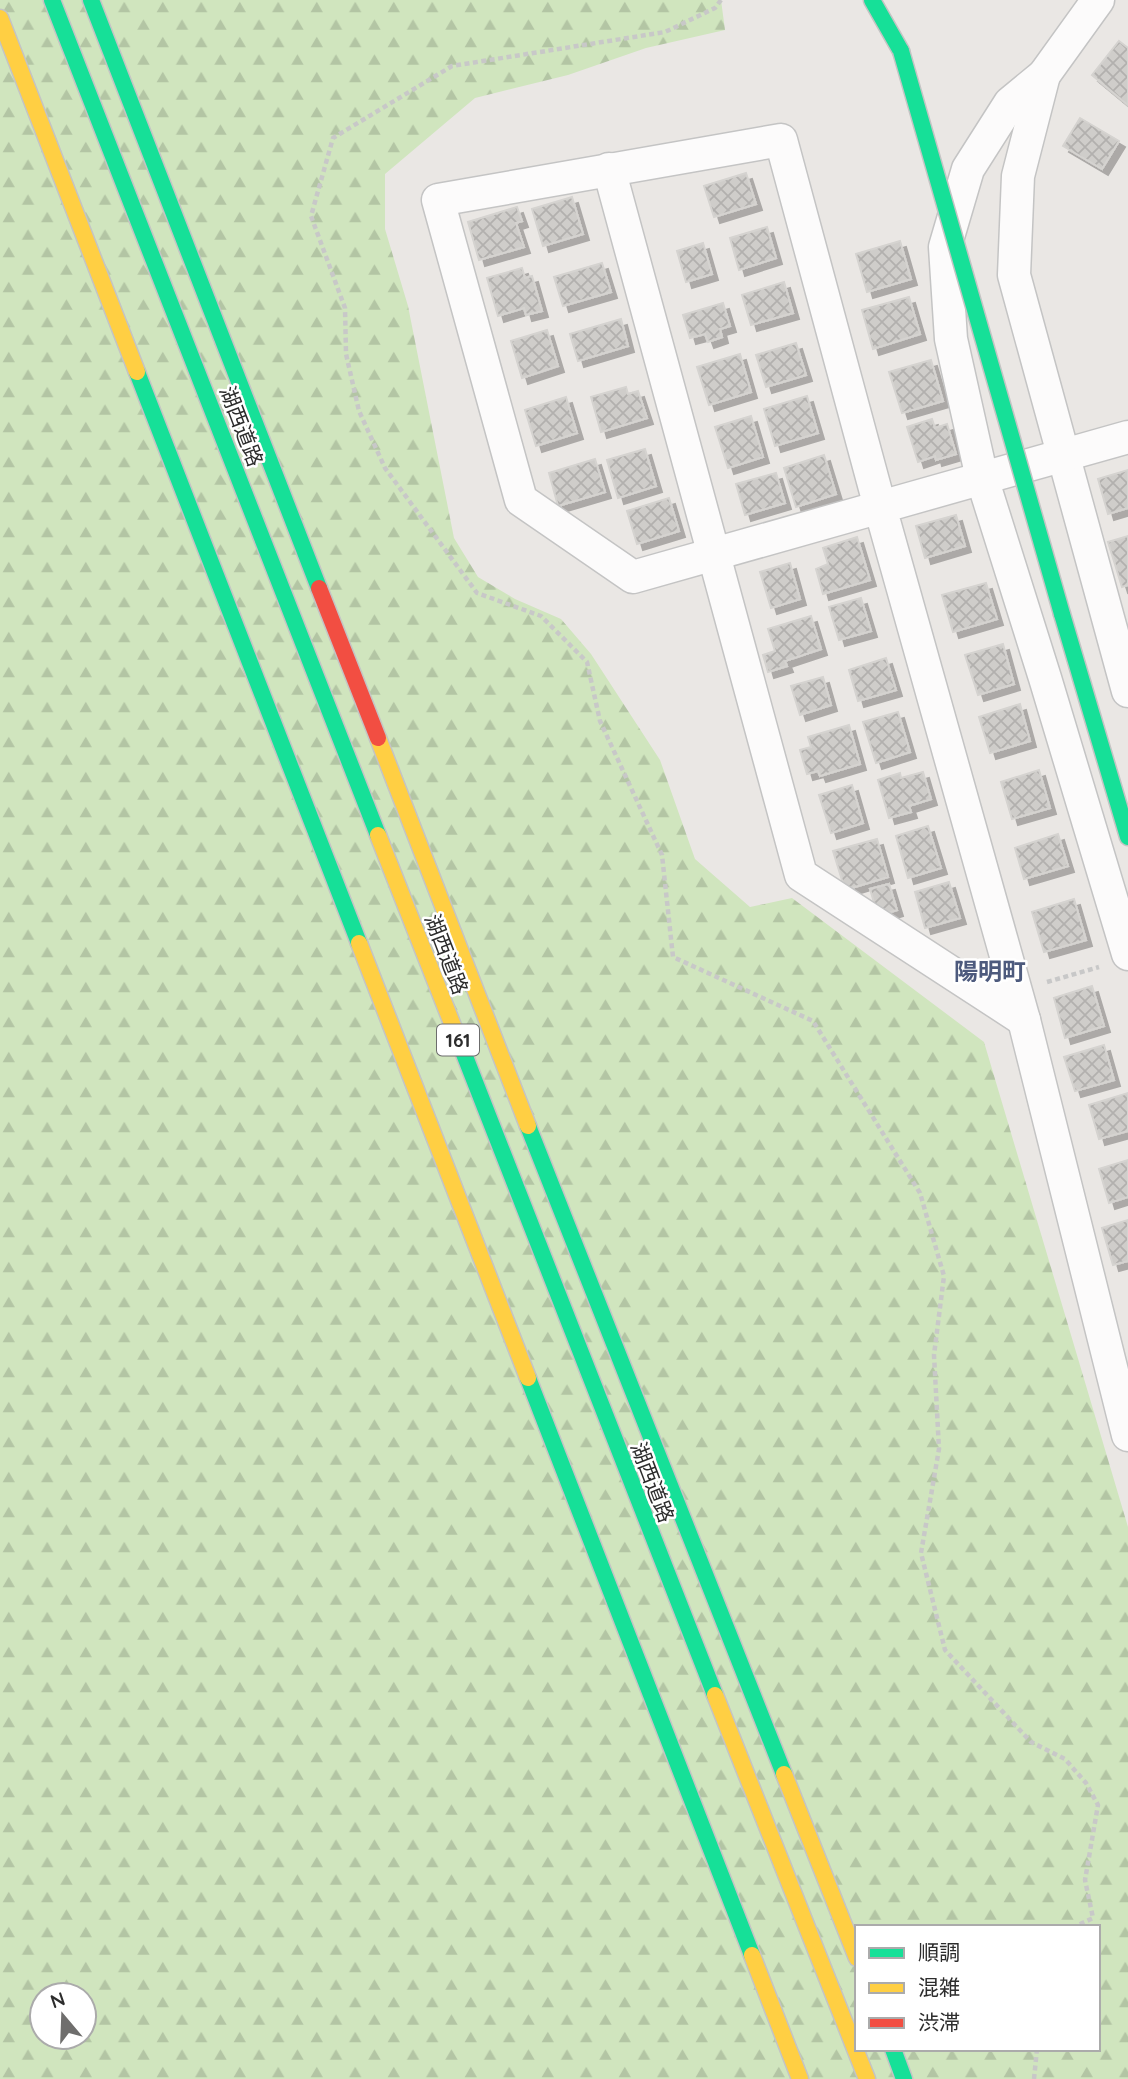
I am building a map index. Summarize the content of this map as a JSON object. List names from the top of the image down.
{
  "streets": {
    "main road": ["湖西道路", "161"]
  },
  "districts": ["陽明町"],
  "legend": ["順調", "混雑", "渋滞"],
  "north": "top"
}
